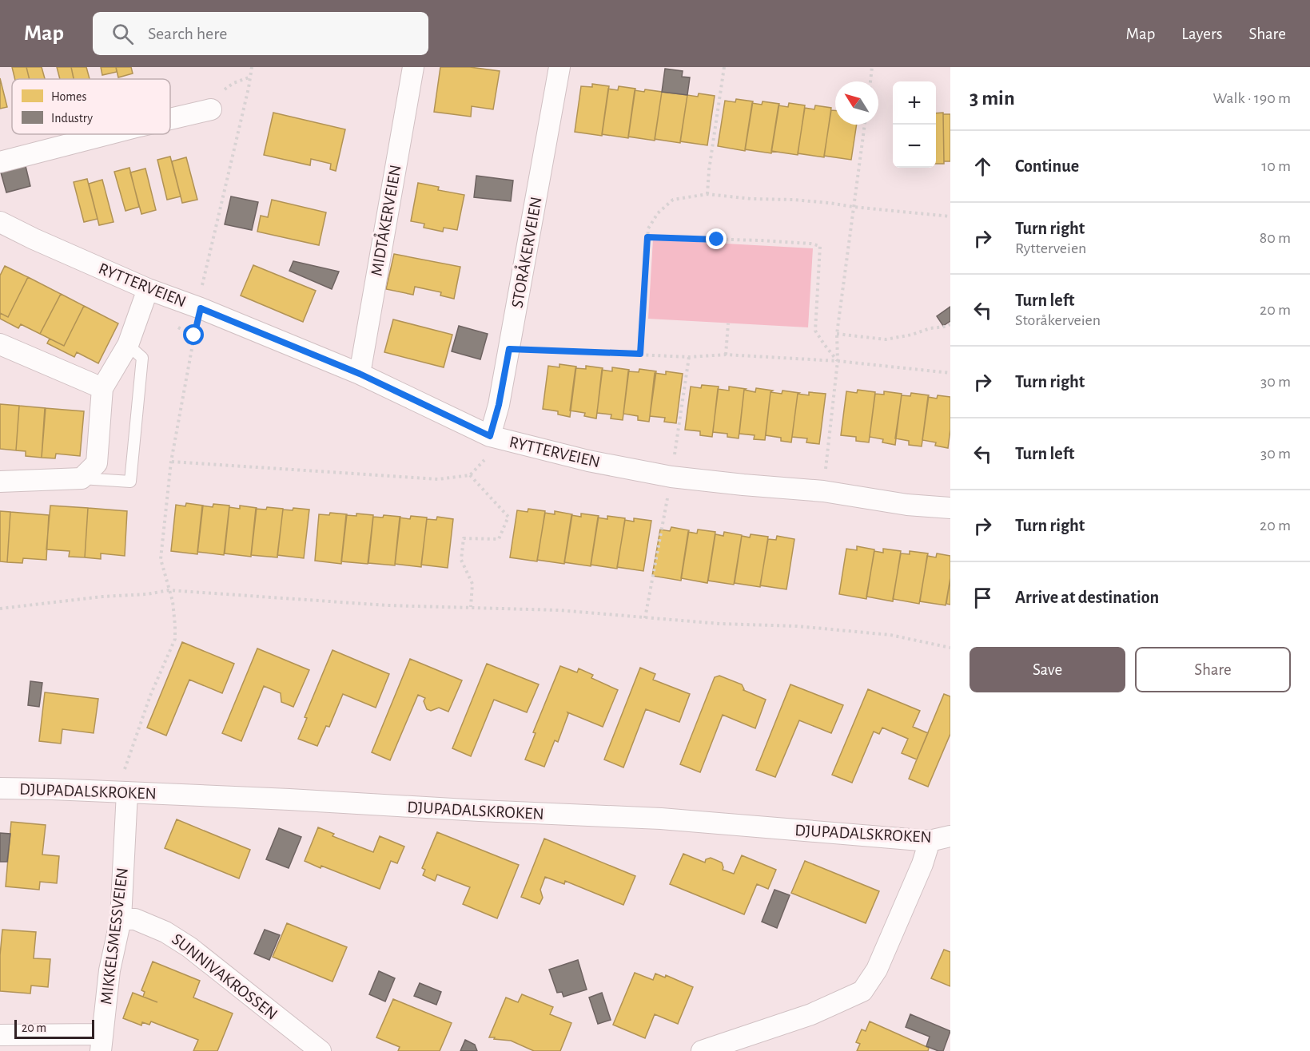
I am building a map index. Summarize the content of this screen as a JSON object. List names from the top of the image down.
{
  "streets": {
    "street": [
      "MIDTÅKERVEIEN",
      "STORÅKERVEIEN",
      "RYTTERVEIEN",
      "DJUPADALSKROKEN",
      "MIKKELSMESSVEIEN",
      "SUNNIVAKROSSEN"
    ]
  },
  "crossings": [
    ["MIDTÅKERVEIEN", "RYTTERVEIEN"],
    ["STORÅKERVEIEN", "RYTTERVEIEN"],
    ["DJUPADALSKROKEN", "MIKKELSMESSVEIEN"],
    ["MIKKELSMESSVEIEN", "SUNNIVAKROSSEN"]
  ],
  "legend": ["Homes", "Industry"],
  "scale_bar": "20 m",
  "north": "top left",
  "page": {
    "header": "Map",
    "search": "Search here",
    "nav": ["Map", "Layers", "Share"],
    "heading": ["3 min", "Walk · 190 m"],
    "map_buttons": ["+", "−"],
    "list": [
      ["Continue", "10 m"],
      ["Turn right", "Rytterveien", "80 m"],
      ["Turn left", "Storåkerveien", "20 m"],
      ["Turn right", "30 m"],
      ["Turn left", "30 m"],
      ["Turn right", "20 m"],
      "Arrive at destination"
    ],
    "buttons": ["Save", "Share"],
    "scale": "20 m"
  }
}
